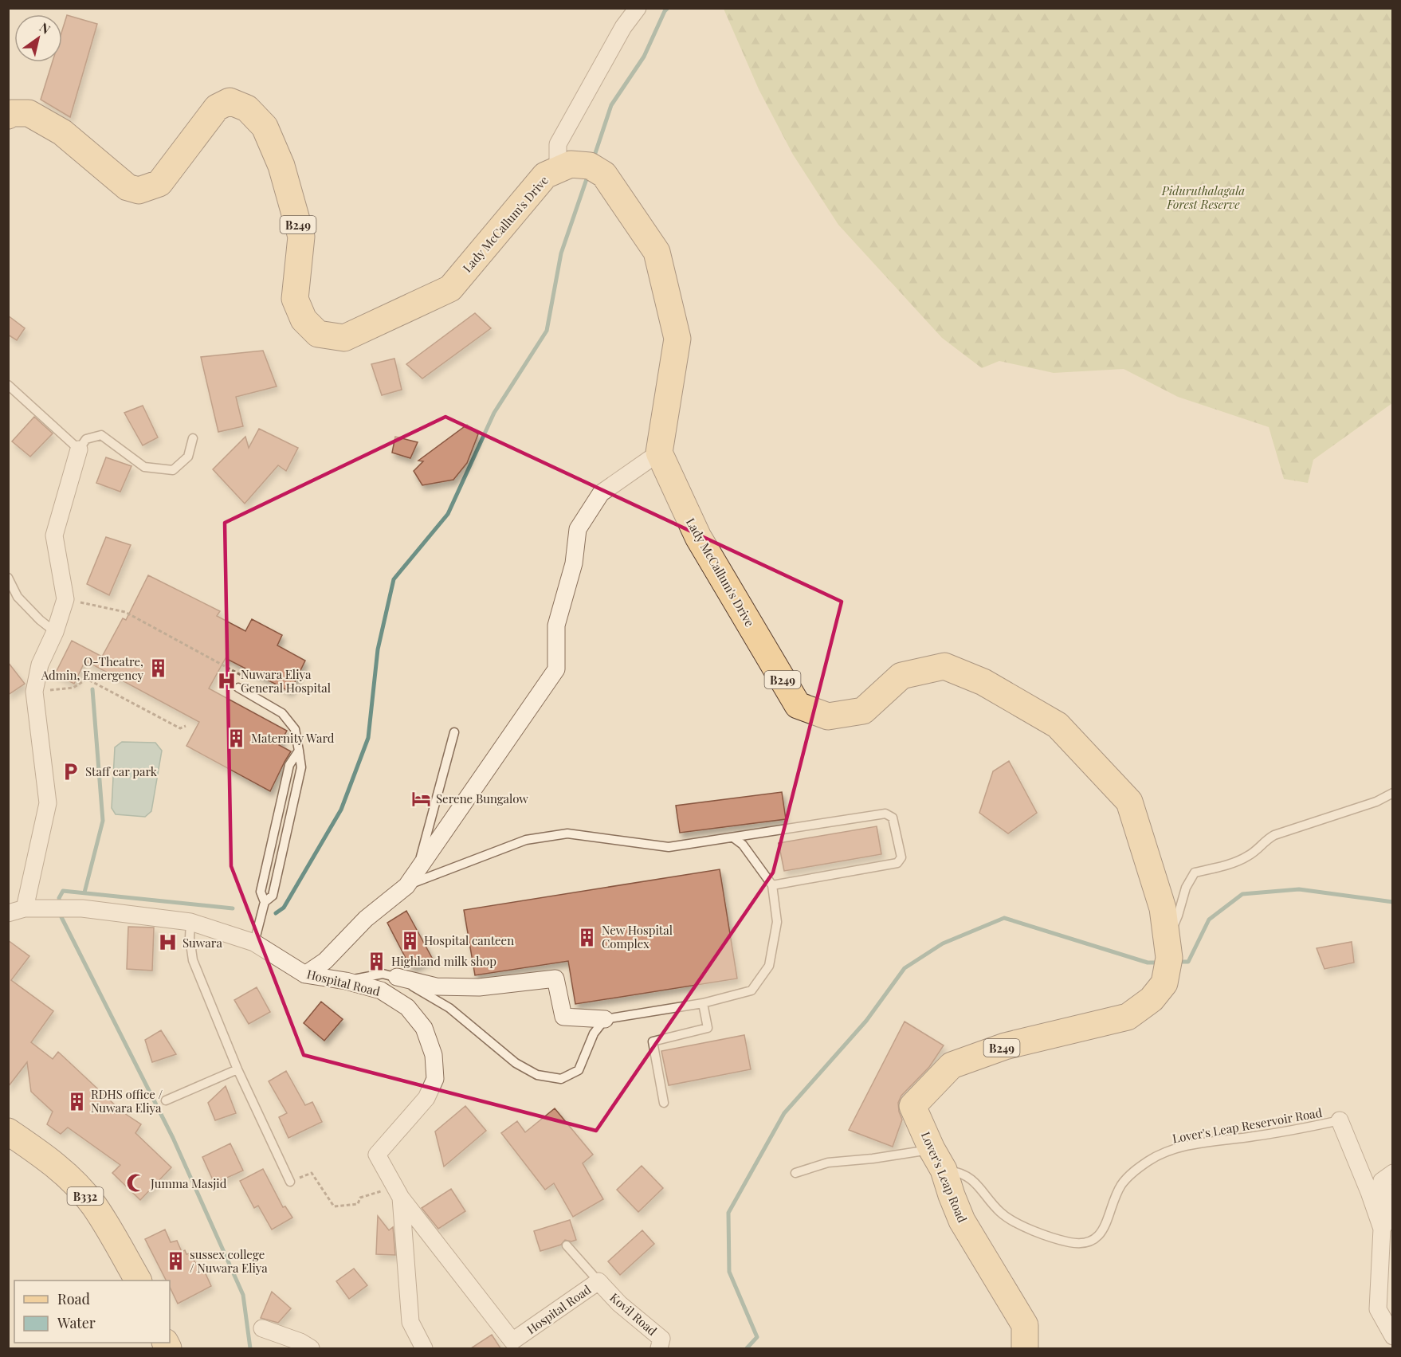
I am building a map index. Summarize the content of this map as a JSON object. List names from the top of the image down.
{
  "streets": {
    "main road": [
      "Lady McCallum's Drive",
      "B249",
      "Lover's Leap Road",
      "B332"
    ],
    "street": ["Hospital Road", "Kovil Road"],
    "lane": ["Lover's Leap Reservoir Road"]
  },
  "crossings": [
    ["Lady McCallum's Drive", "Lover's Leap Road"],
    ["Hospital Road", "Kovil Road"],
    ["Lover's Leap Reservoir Road", "Lover's Leap Road"]
  ],
  "parks": ["Piduruthalagala Forest Reserve"],
  "places": {
    "building": [
      "O-Theatre, Admin, Emergency",
      "Maternity Ward",
      "New Hospital Complex",
      "Hospital canteen",
      "Highland milk shop",
      "RDHS office / Nuwara Eliya",
      "sussex college / Nuwara Eliya"
    ],
    "hospital": ["Nuwara Eliya General Hospital", "Suwara"],
    "parking": ["Staff car park"],
    "hotel": ["Serene Bungalow"],
    "mosque": ["Jumma Masjid"]
  },
  "legend": ["Road", "Water"],
  "north": "top right"
}
